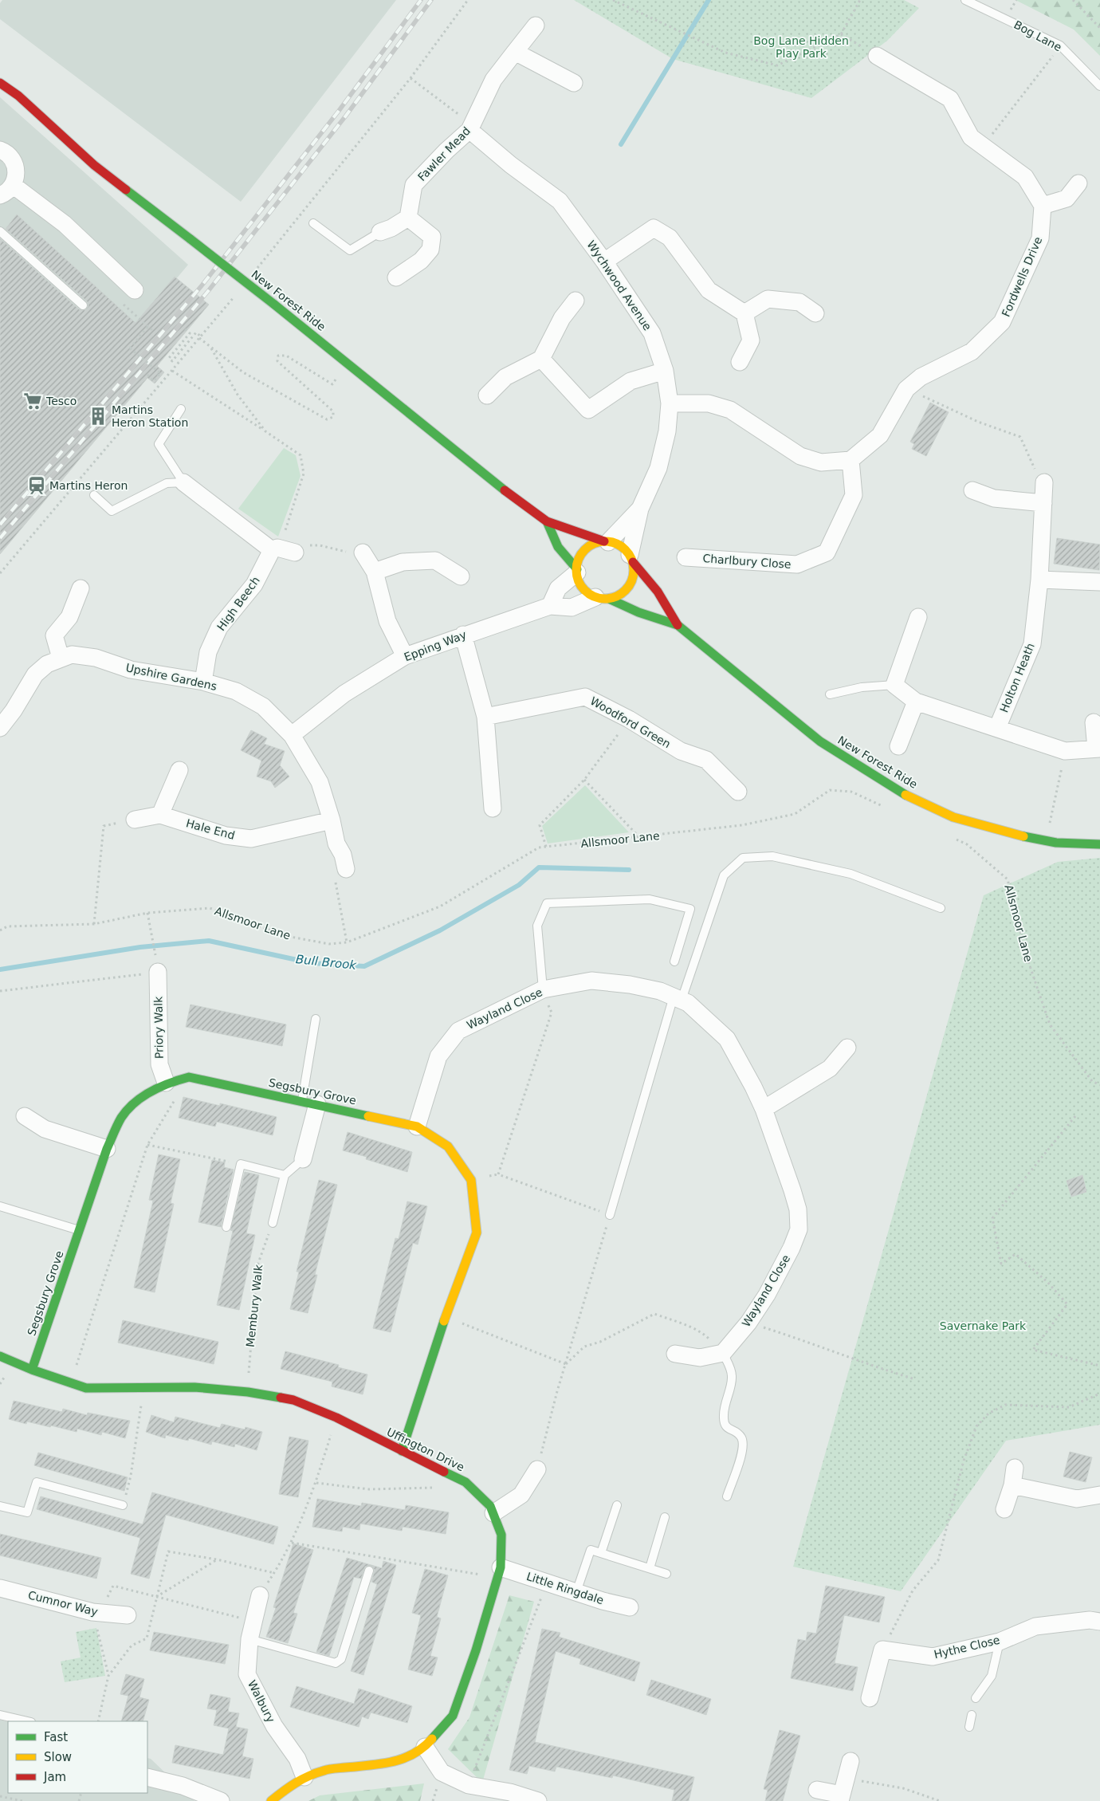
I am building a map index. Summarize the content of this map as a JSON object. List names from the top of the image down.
{
  "streets": {
    "street": [
      "Fawler Mead",
      "Fordwells Drive",
      "Wychwood Avenue",
      "New Forest Ride",
      "Charlbury Close",
      "High Beech",
      "Epping Way",
      "Upshire Gardens",
      "Holton Heath",
      "Woodford Green",
      "Hale End",
      "Wayland Close",
      "Priory Walk",
      "Segsbury Grove",
      "Uffington Drive",
      "Little Ringdale",
      "Cumnor Way",
      "Hythe Close",
      "Walbury"
    ],
    "lane": ["Bog Lane"],
    "path": ["Allsmoor Lane", "Membury Walk"]
  },
  "crossings": [
    ["Fawler Mead", "Wychwood Avenue"],
    ["Fordwells Drive", "Charlbury Close"],
    ["Wychwood Avenue", "New Forest Ride"],
    ["Wychwood Avenue", "Epping Way"],
    ["New Forest Ride", "Epping Way"],
    ["High Beech", "Upshire Gardens"],
    ["Epping Way", "Upshire Gardens"],
    ["Wayland Close", "Segsbury Grove"],
    ["Priory Walk", "Segsbury Grove"],
    ["Segsbury Grove", "Uffington Drive"],
    ["Membury Walk", "Uffington Drive"],
    ["Uffington Drive", "Little Ringdale"],
    ["Uffington Drive", "Walbury"]
  ],
  "water": ["Bull Brook"],
  "parks": ["Bog Lane Hidden Play Park", "Savernake Park"],
  "places": {
    "supermarket": ["Tesco"],
    "building": ["Martins Heron Station"],
    "station": ["Martins Heron"]
  },
  "legend": ["Fast", "Slow", "Jam"]
}
